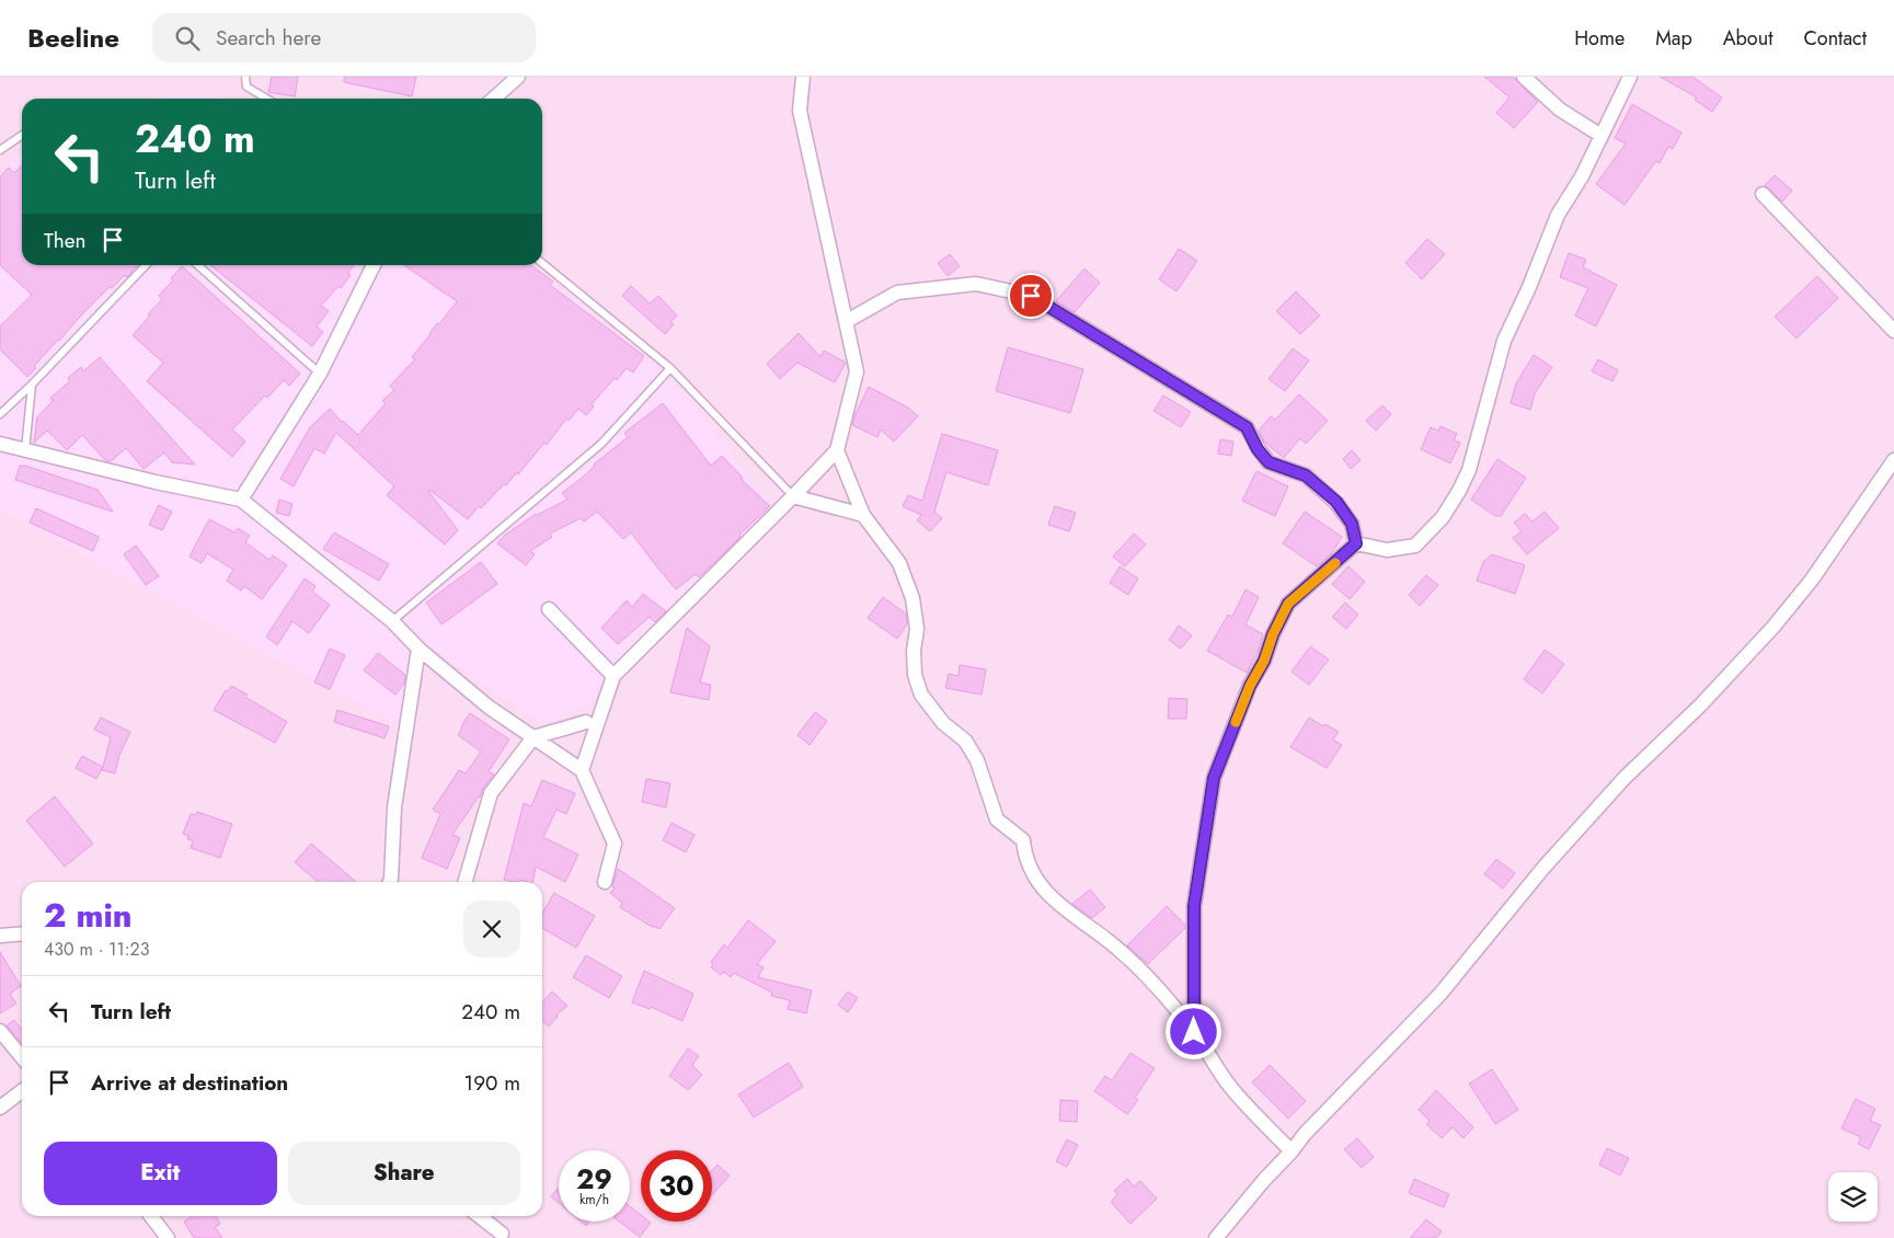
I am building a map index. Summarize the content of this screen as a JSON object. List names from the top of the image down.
{
  "page": {
    "header": "Beeline",
    "search": "Search here",
    "nav": [
      "Home",
      "Map",
      "About",
      "Contact"
    ],
    "turn": ["240 m", "Turn left"],
    "then": "Then",
    "heading": ["2 min", "430 m · 11:23"],
    "list": [
      {
        "name": "Turn left",
        "value": "240 m"
      },
      {
        "name": "Arrive at destination",
        "value": "190 m"
      }
    ],
    "buttons": ["Exit", "Share"],
    "speed": "29 km/h",
    "limit": "30"
  }
}
